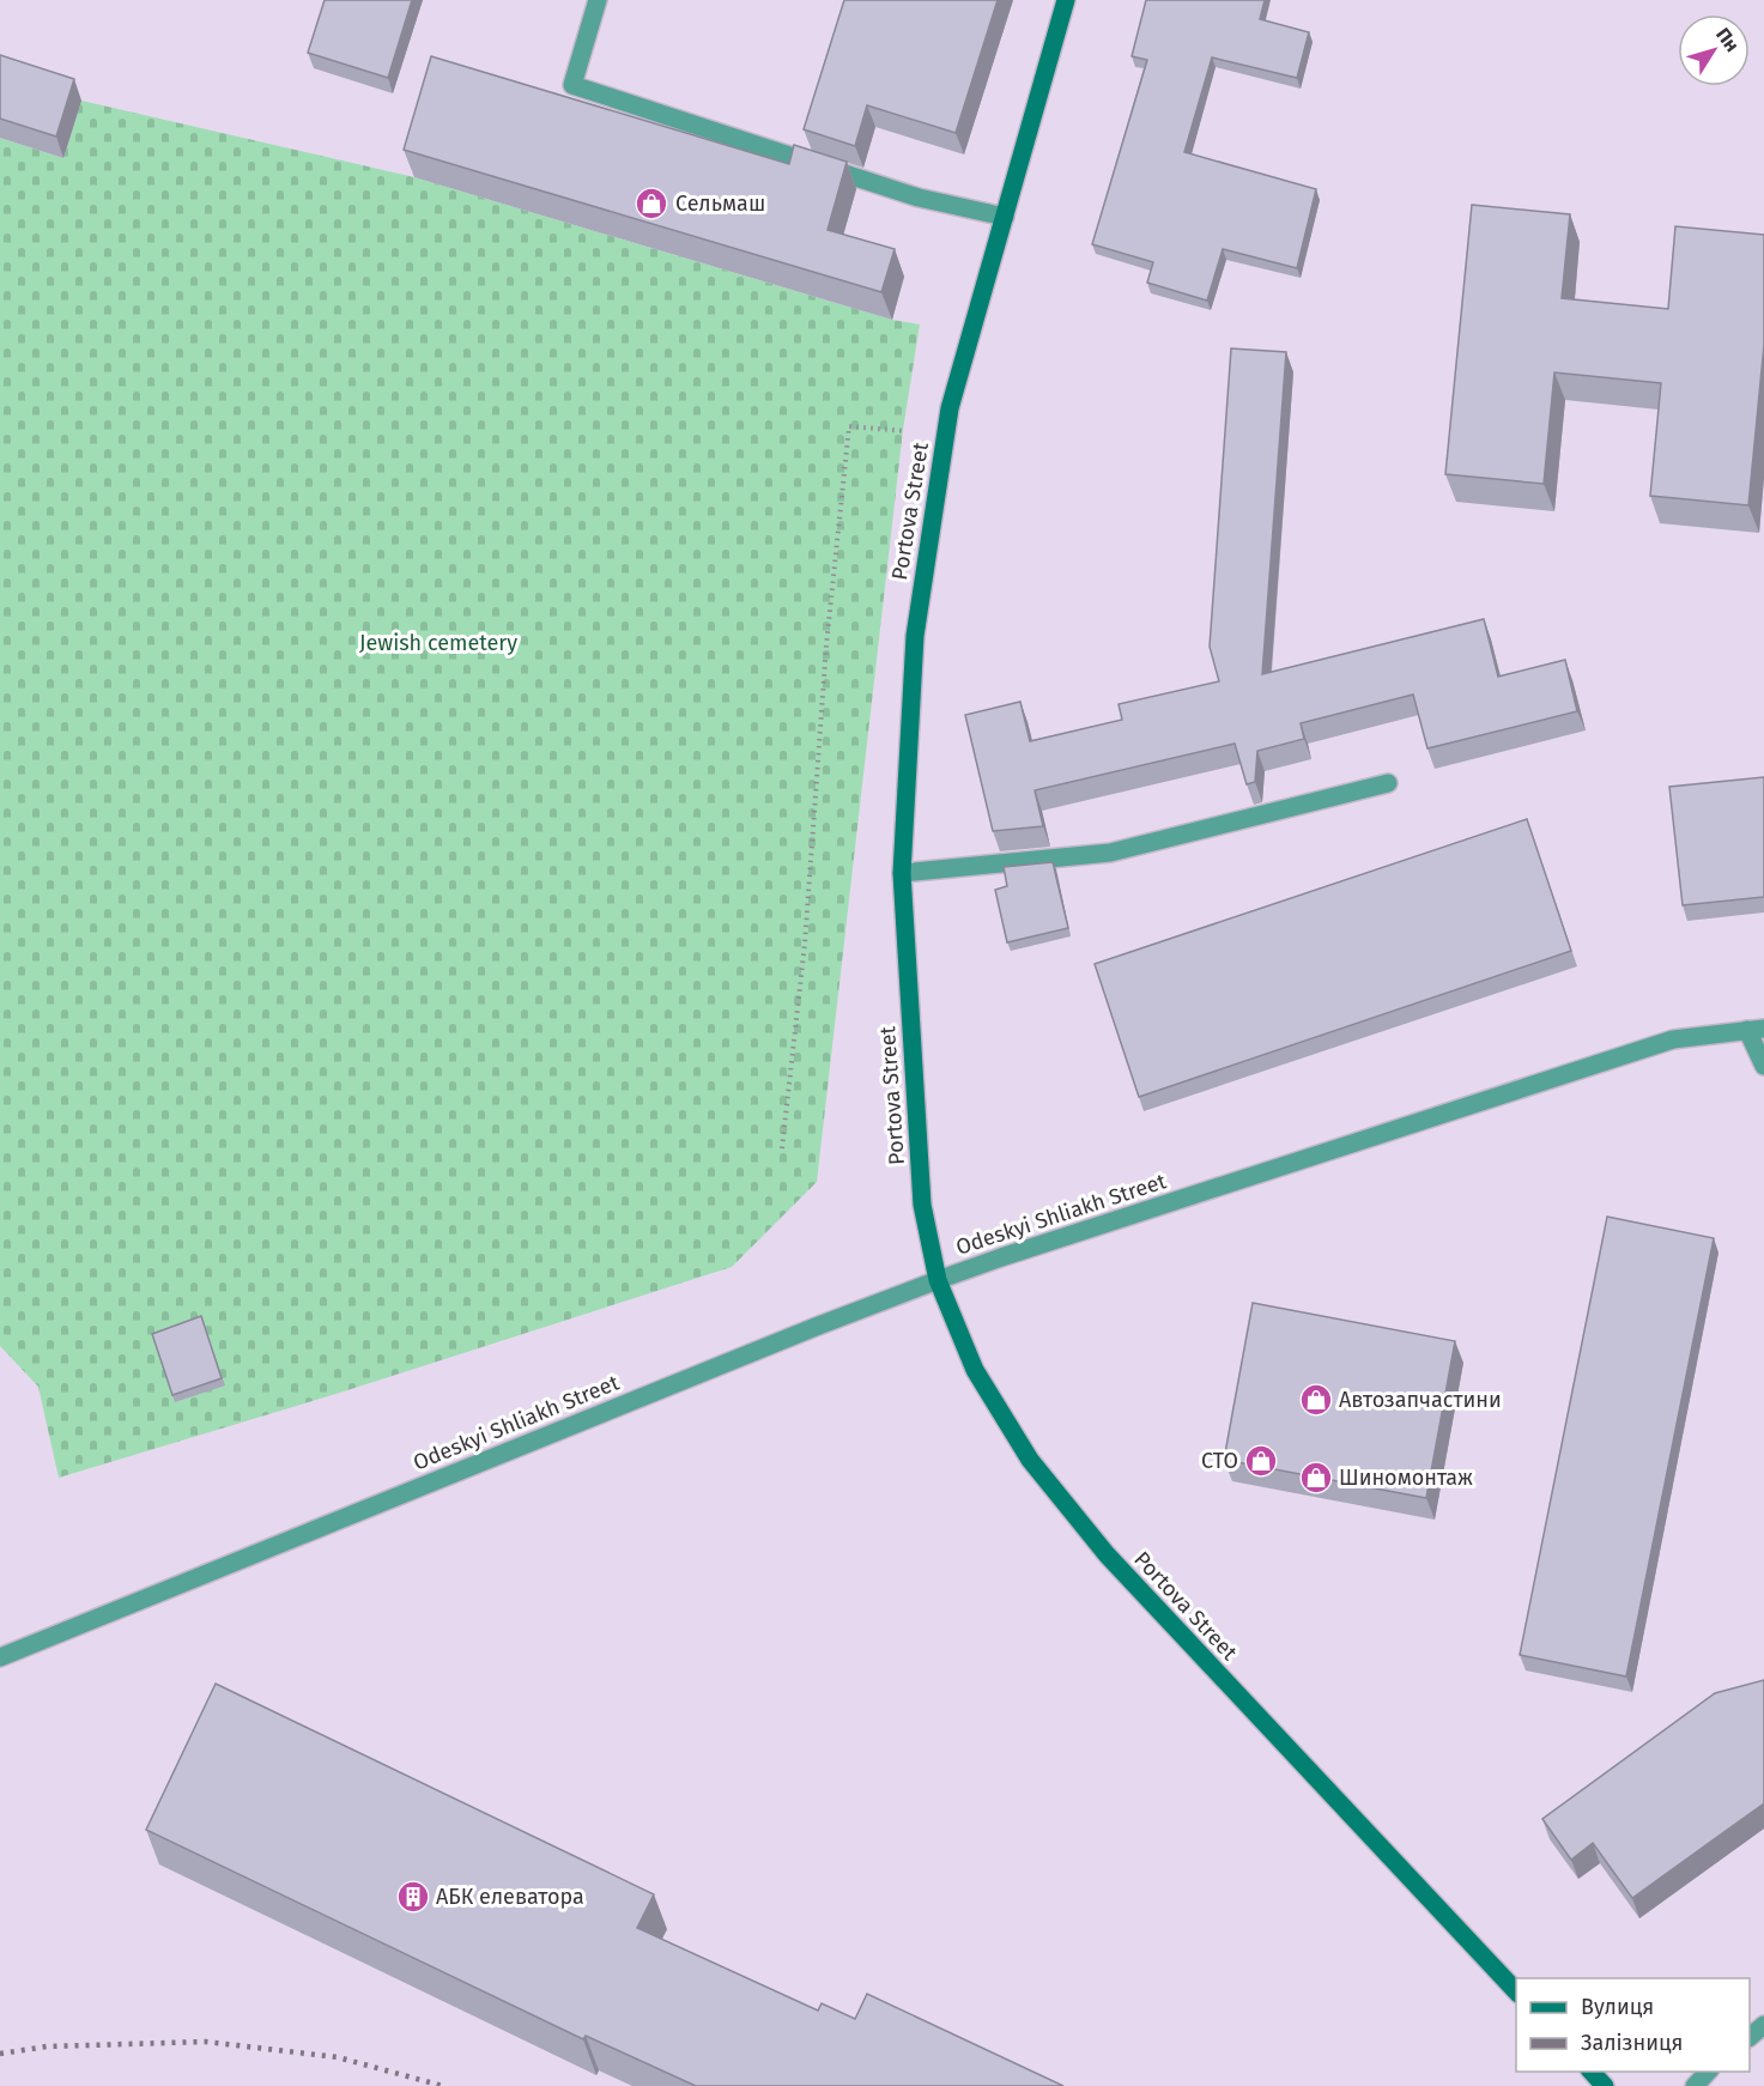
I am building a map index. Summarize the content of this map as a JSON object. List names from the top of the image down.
{
  "streets": {
    "main road": ["Portova Street"],
    "street": ["Odeskyi Shliakh Street"]
  },
  "crossings": [
    ["Portova Street", "Odeskyi Shliakh Street"]
  ],
  "parks": ["Jewish cemetery"],
  "places": {
    "shop": [
      "Сельмаш",
      "Автозапчастини",
      "СТО",
      "Шиномонтаж"
    ],
    "building": ["АБК елеватора"]
  },
  "legend": ["Вулиця", "Залізниця"],
  "north": "top right"
}
